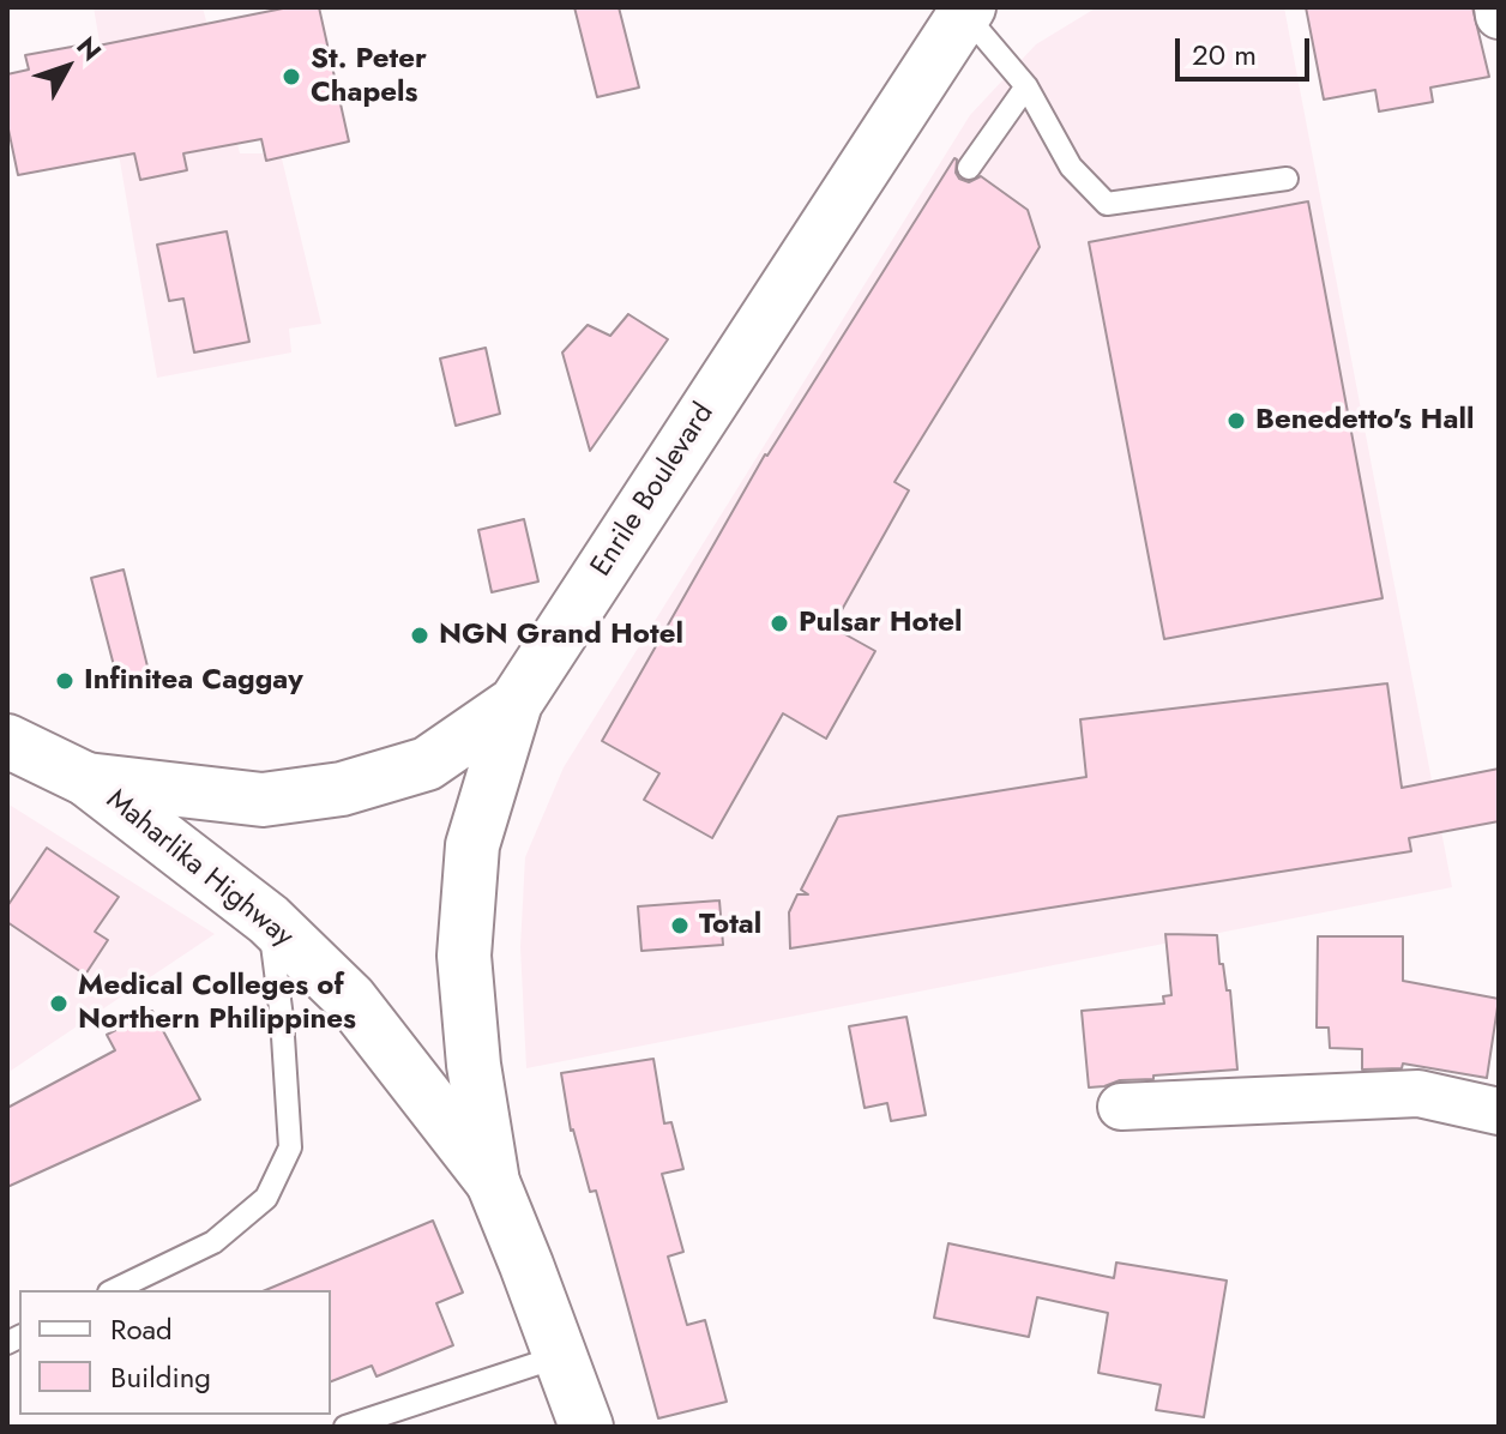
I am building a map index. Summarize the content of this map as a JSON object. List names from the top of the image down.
{
  "streets": {
    "main road": ["Enrile Boulevard", "Maharlika Highway"]
  },
  "crossings": [
    ["Enrile Boulevard", "Maharlika Highway"]
  ],
  "places": [
    "St. Peter Chapels",
    "Benedetto's Hall",
    "Pulsar Hotel",
    "NGN Grand Hotel",
    "Infinitea Caggay",
    "Total",
    "Medical Colleges of Northern Philippines"
  ],
  "legend": ["Road", "Building"],
  "scale_bar": "20 m",
  "north": "top right"
}
